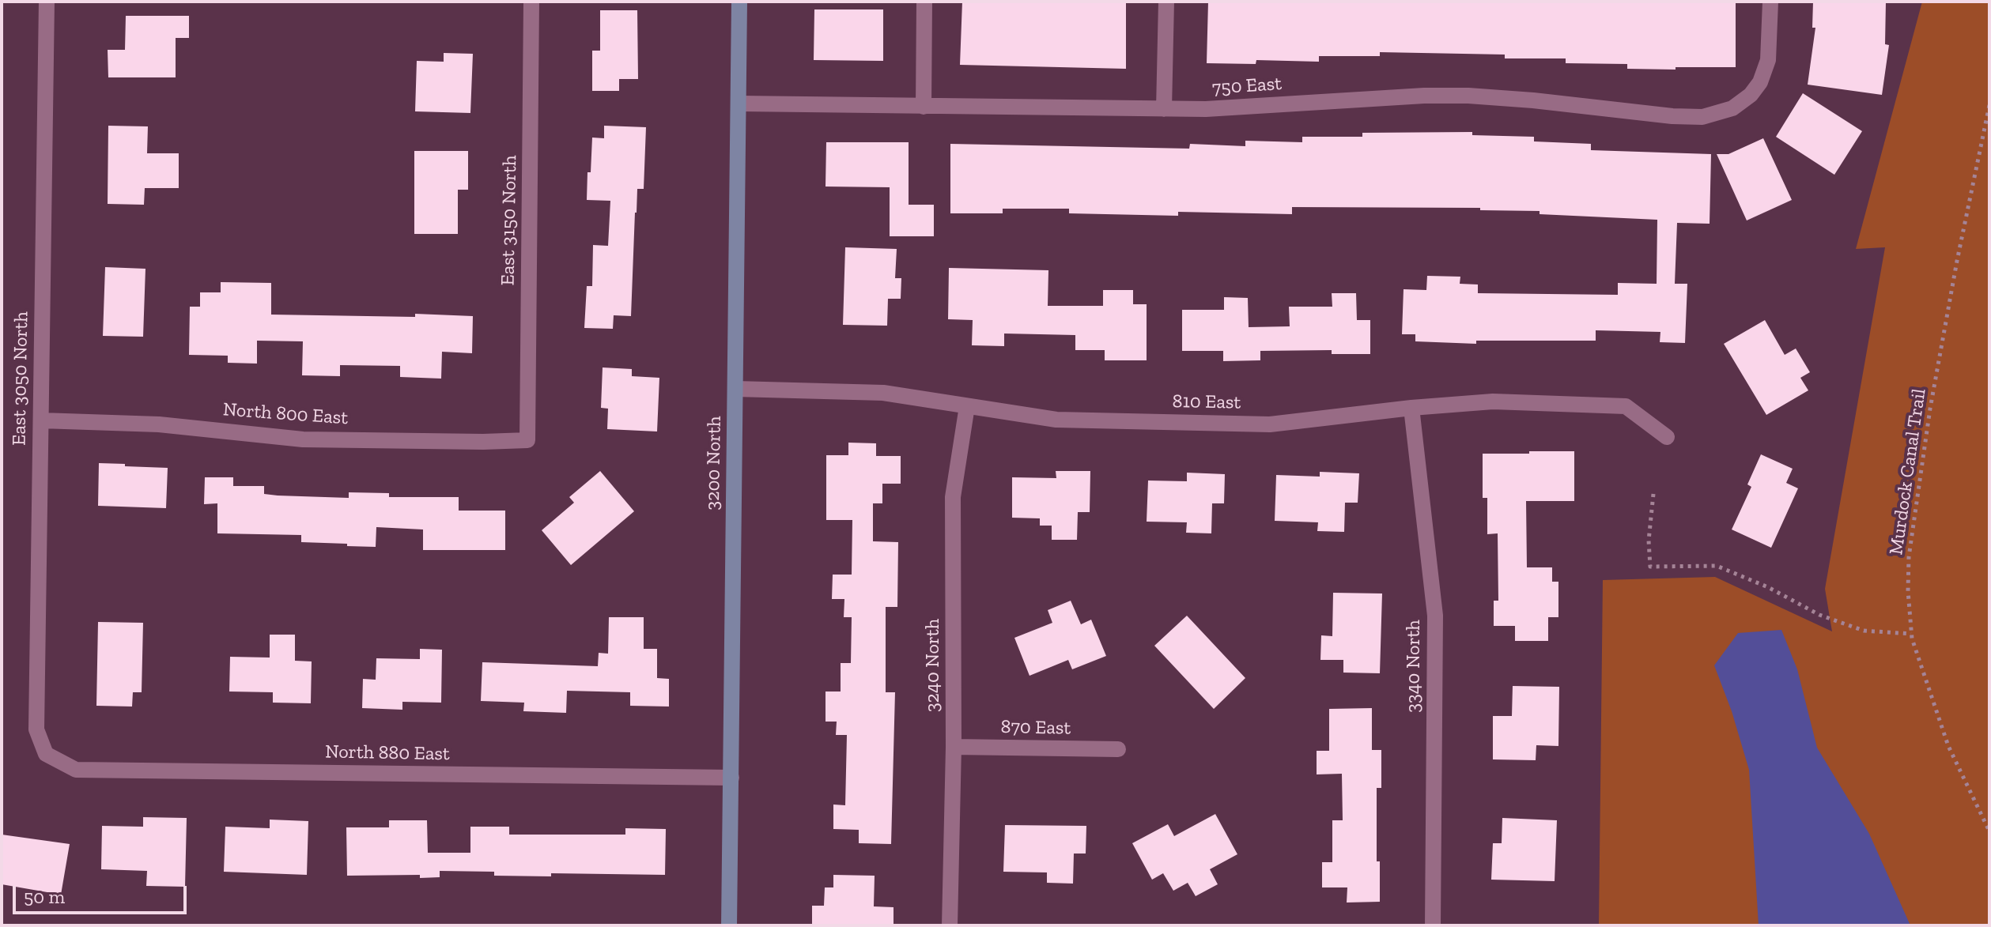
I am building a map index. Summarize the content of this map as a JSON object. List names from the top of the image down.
{
  "streets": {
    "street": [
      "750 East",
      "East 3150 North",
      "East 3050 North",
      "810 East",
      "North 800 East",
      "3200 North",
      "3240 North",
      "3340 North",
      "870 East",
      "North 880 East"
    ],
    "path": ["Murdock Canal Trail"]
  },
  "crossings": [
    ["750 East", "3200 North"],
    ["East 3150 North", "North 800 East"],
    ["East 3050 North", "North 800 East"],
    ["East 3050 North", "North 880 East"],
    ["810 East", "3200 North"],
    ["810 East", "3240 North"],
    ["810 East", "3340 North"],
    ["3200 North", "North 880 East"],
    ["3240 North", "870 East"]
  ],
  "scale_bar": "50 m"
}
